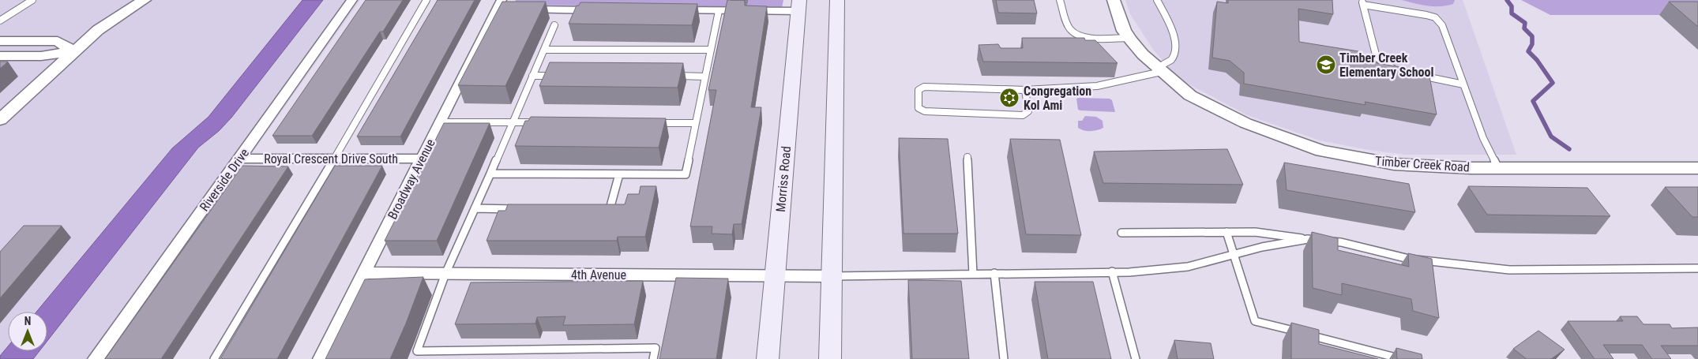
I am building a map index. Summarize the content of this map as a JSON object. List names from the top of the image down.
{
  "streets": {
    "main road": ["Morriss Road"],
    "street": [
      "Royal Crescent Drive South",
      "Timber Creek Road",
      "Broadway Avenue",
      "Riverside Drive",
      "4th Avenue"
    ]
  },
  "crossings": [
    ["Royal Crescent Drive South", "Broadway Avenue"],
    ["Royal Crescent Drive South", "Riverside Drive"],
    ["Broadway Avenue", "4th Avenue"],
    ["Morriss Road", "4th Avenue"]
  ],
  "places": {
    "school or university": ["Timber Creek Elementary School"],
    "synagogue": ["Congregation Kol Ami"]
  },
  "north": "top"
}
